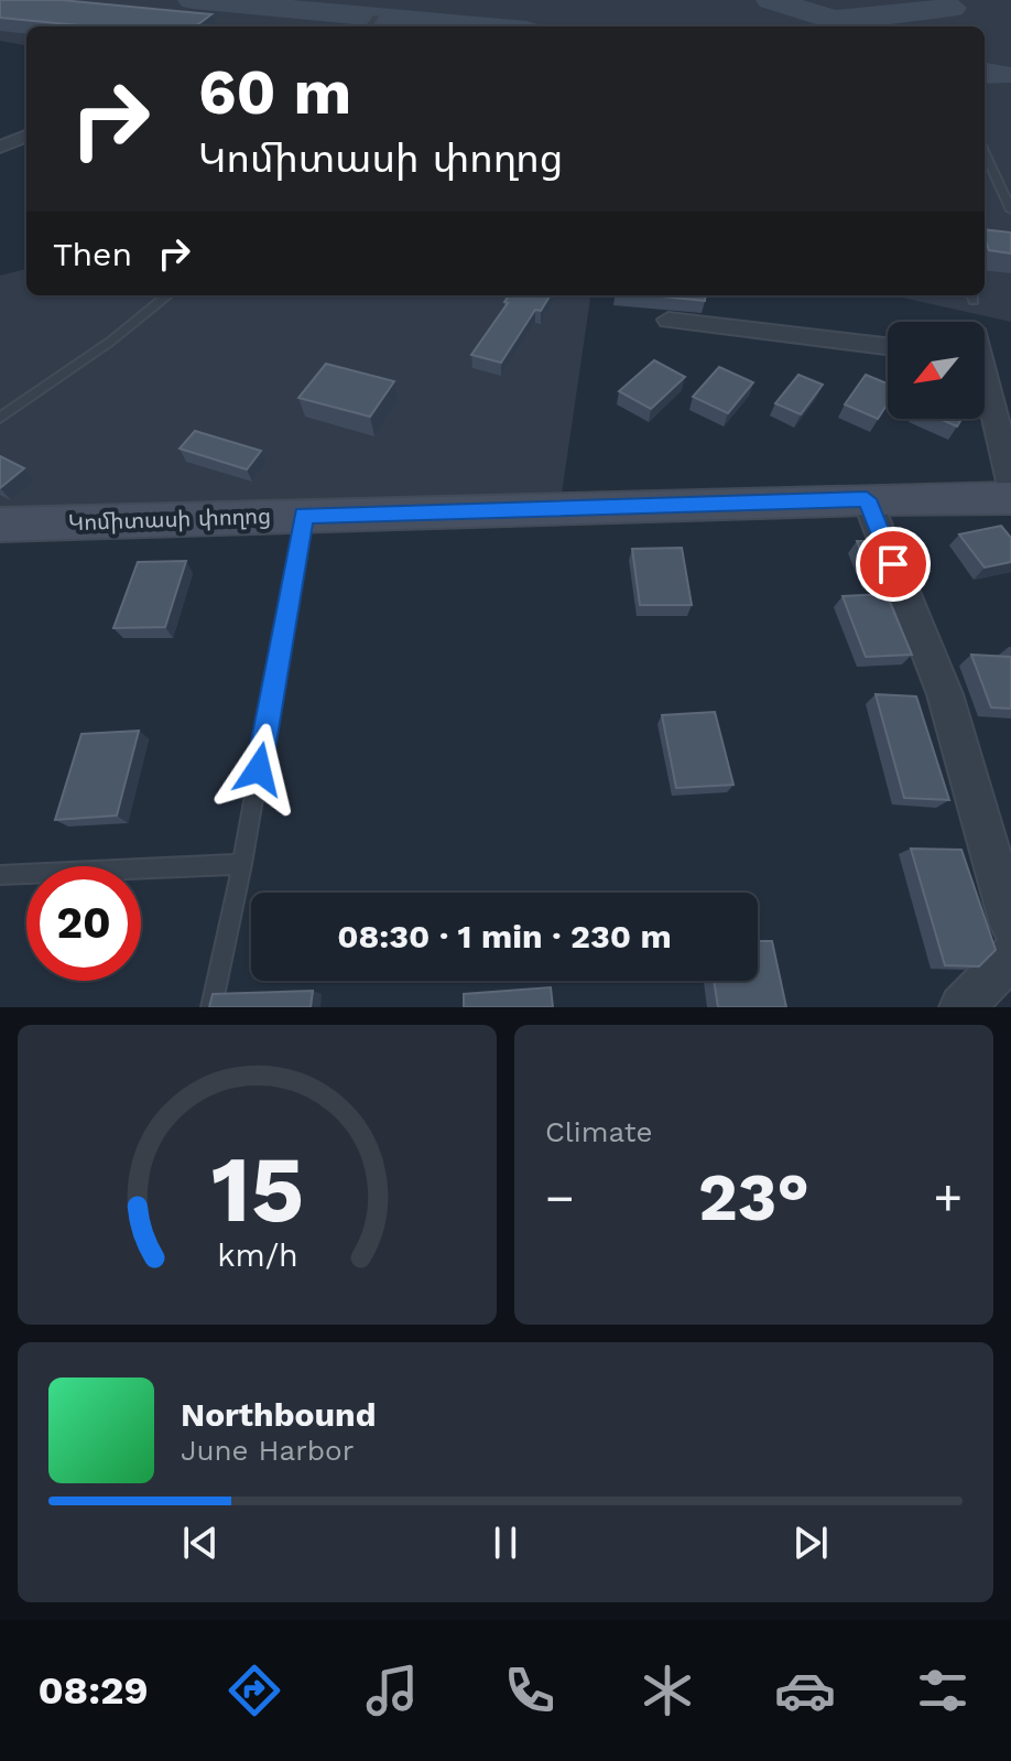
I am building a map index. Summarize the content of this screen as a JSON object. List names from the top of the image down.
{
  "streets": {
    "main road": ["Կոմիտասի փողոց"]
  },
  "north": "bottom left",
  "page": {
    "turn": ["60 m", "Կոմիտասի փողոց"],
    "then": "Then",
    "limit": "20",
    "trip": "08:30 · 1 min · 230 m",
    "tile": "Climate",
    "heat": ["−", "23°", "+"],
    "song": ["Northbound", "June Harbor"],
    "tabs": "08:29",
    "gauge": ["15", "km/h"]
  }
}
